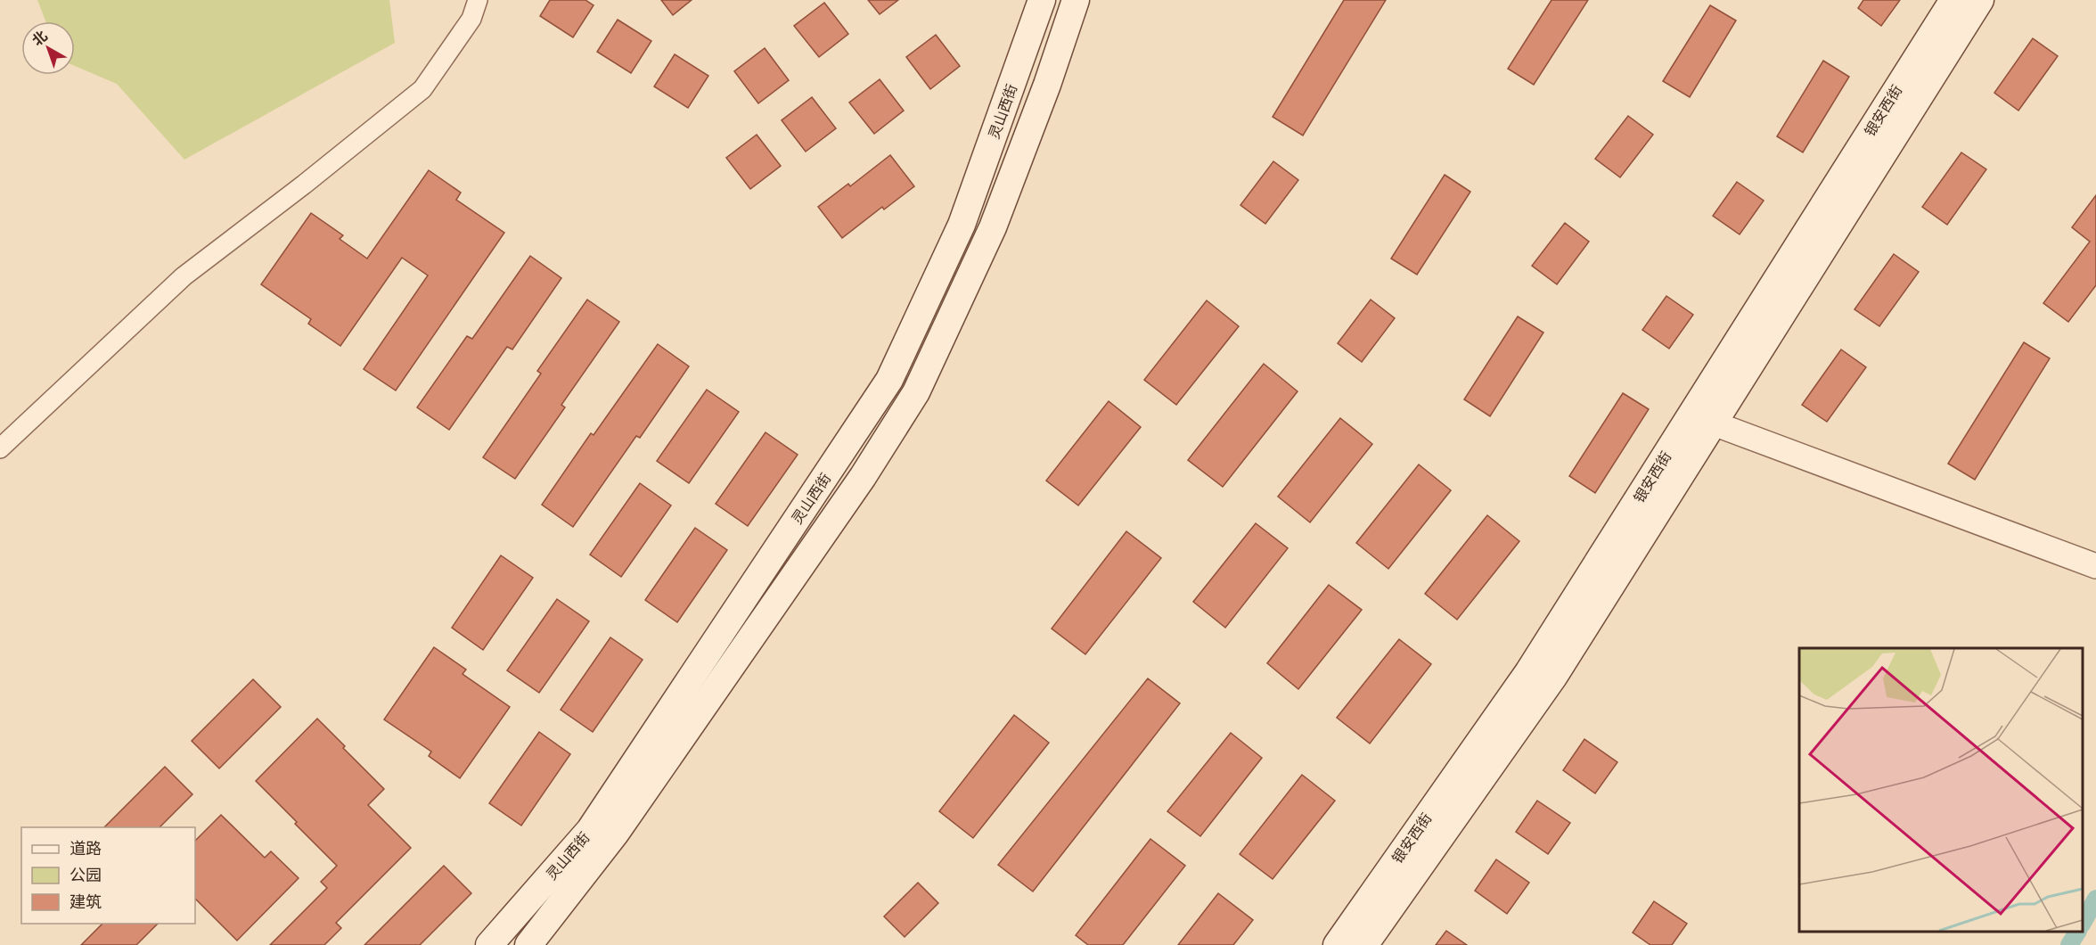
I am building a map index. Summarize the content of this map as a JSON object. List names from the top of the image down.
{
  "streets": {
    "main road": ["银安西街", "灵山西街"]
  },
  "legend": ["道路", "公园", "建筑"],
  "north": "top left"
}
